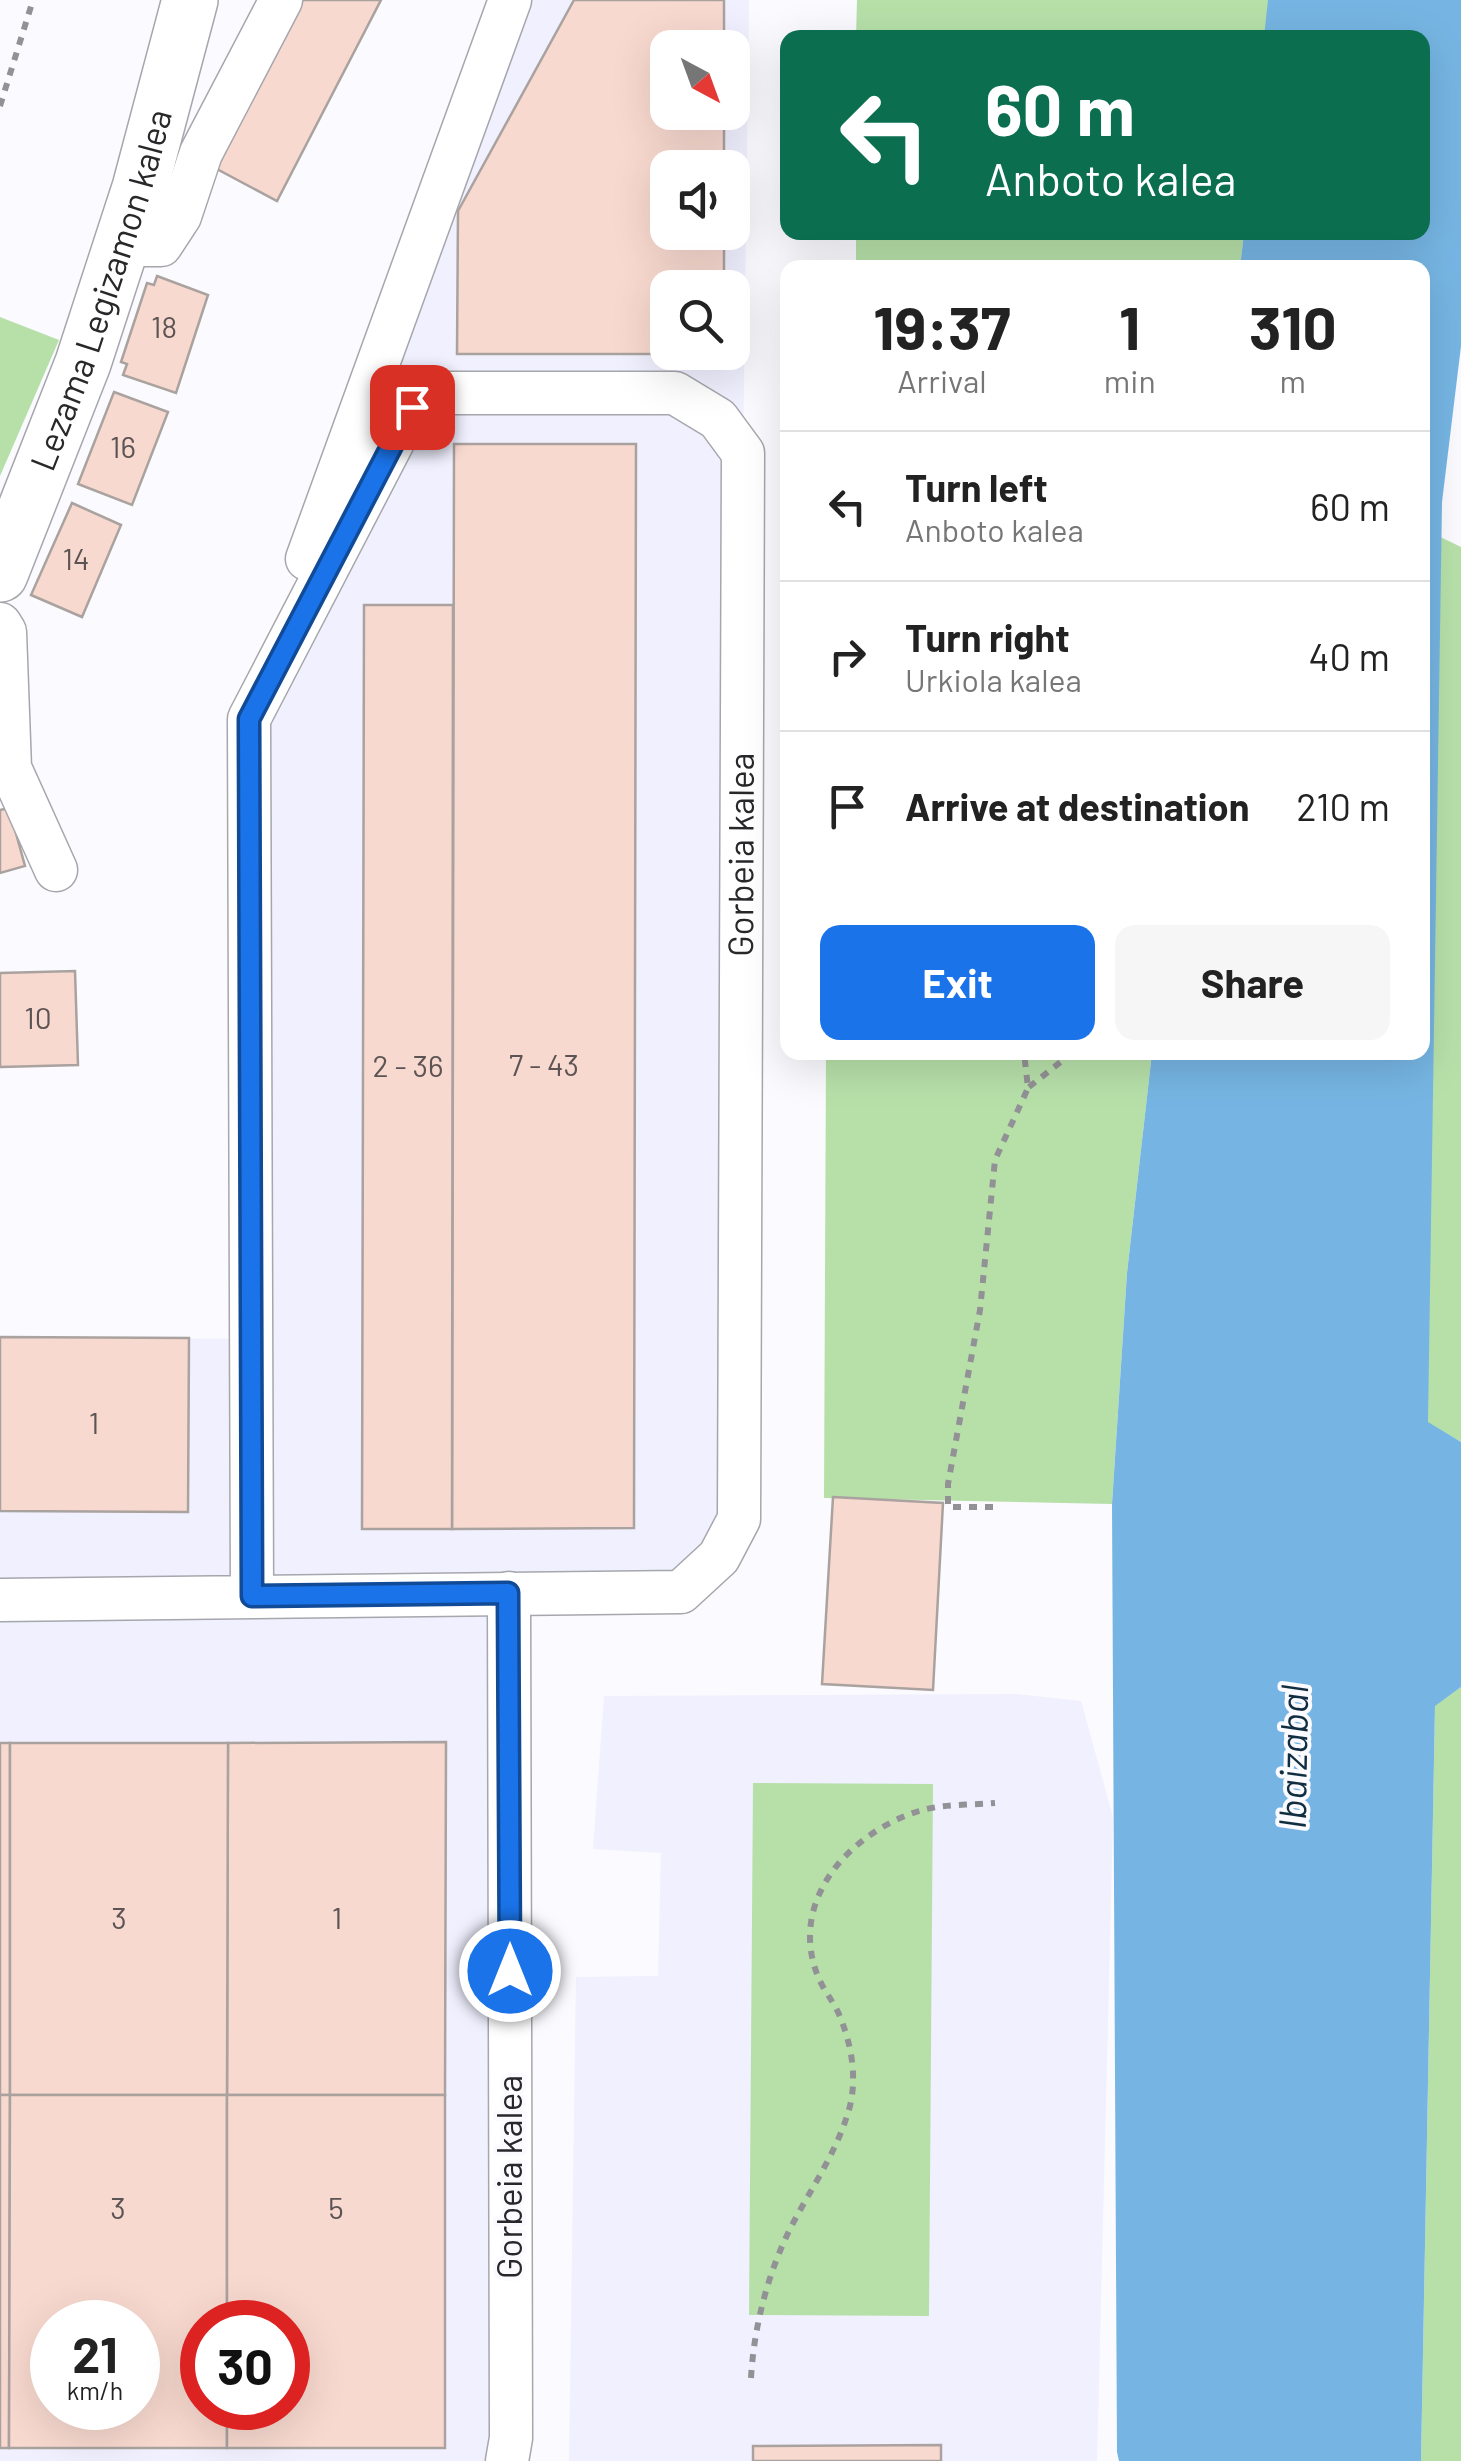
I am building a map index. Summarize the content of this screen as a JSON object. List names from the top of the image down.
{
  "streets": {
    "street": ["Lezama Legizamon kalea", "Gorbeia kalea"]
  },
  "water": ["Ibaizabal"],
  "house_numbers": [
    "18",
    "16",
    "14",
    "10",
    "7 - 43",
    "2 - 36",
    "1",
    "3",
    "1",
    "3",
    "5"
  ],
  "north": "bottom right",
  "page": {
    "turn": ["60 m", "Anboto kalea"],
    "eta": [
      "19:37",
      "Arrival",
      "1",
      "min",
      "310",
      "m"
    ],
    "list": [
      {
        "name": "Turn left",
        "note": "Anboto kalea",
        "value": "60 m"
      },
      {
        "name": "Turn right",
        "note": "Urkiola kalea",
        "value": "40 m"
      },
      {
        "name": "Arrive at destination",
        "value": "210 m"
      }
    ],
    "buttons": ["Exit", "Share"],
    "speed": "21 km/h",
    "limit": "30"
  }
}
